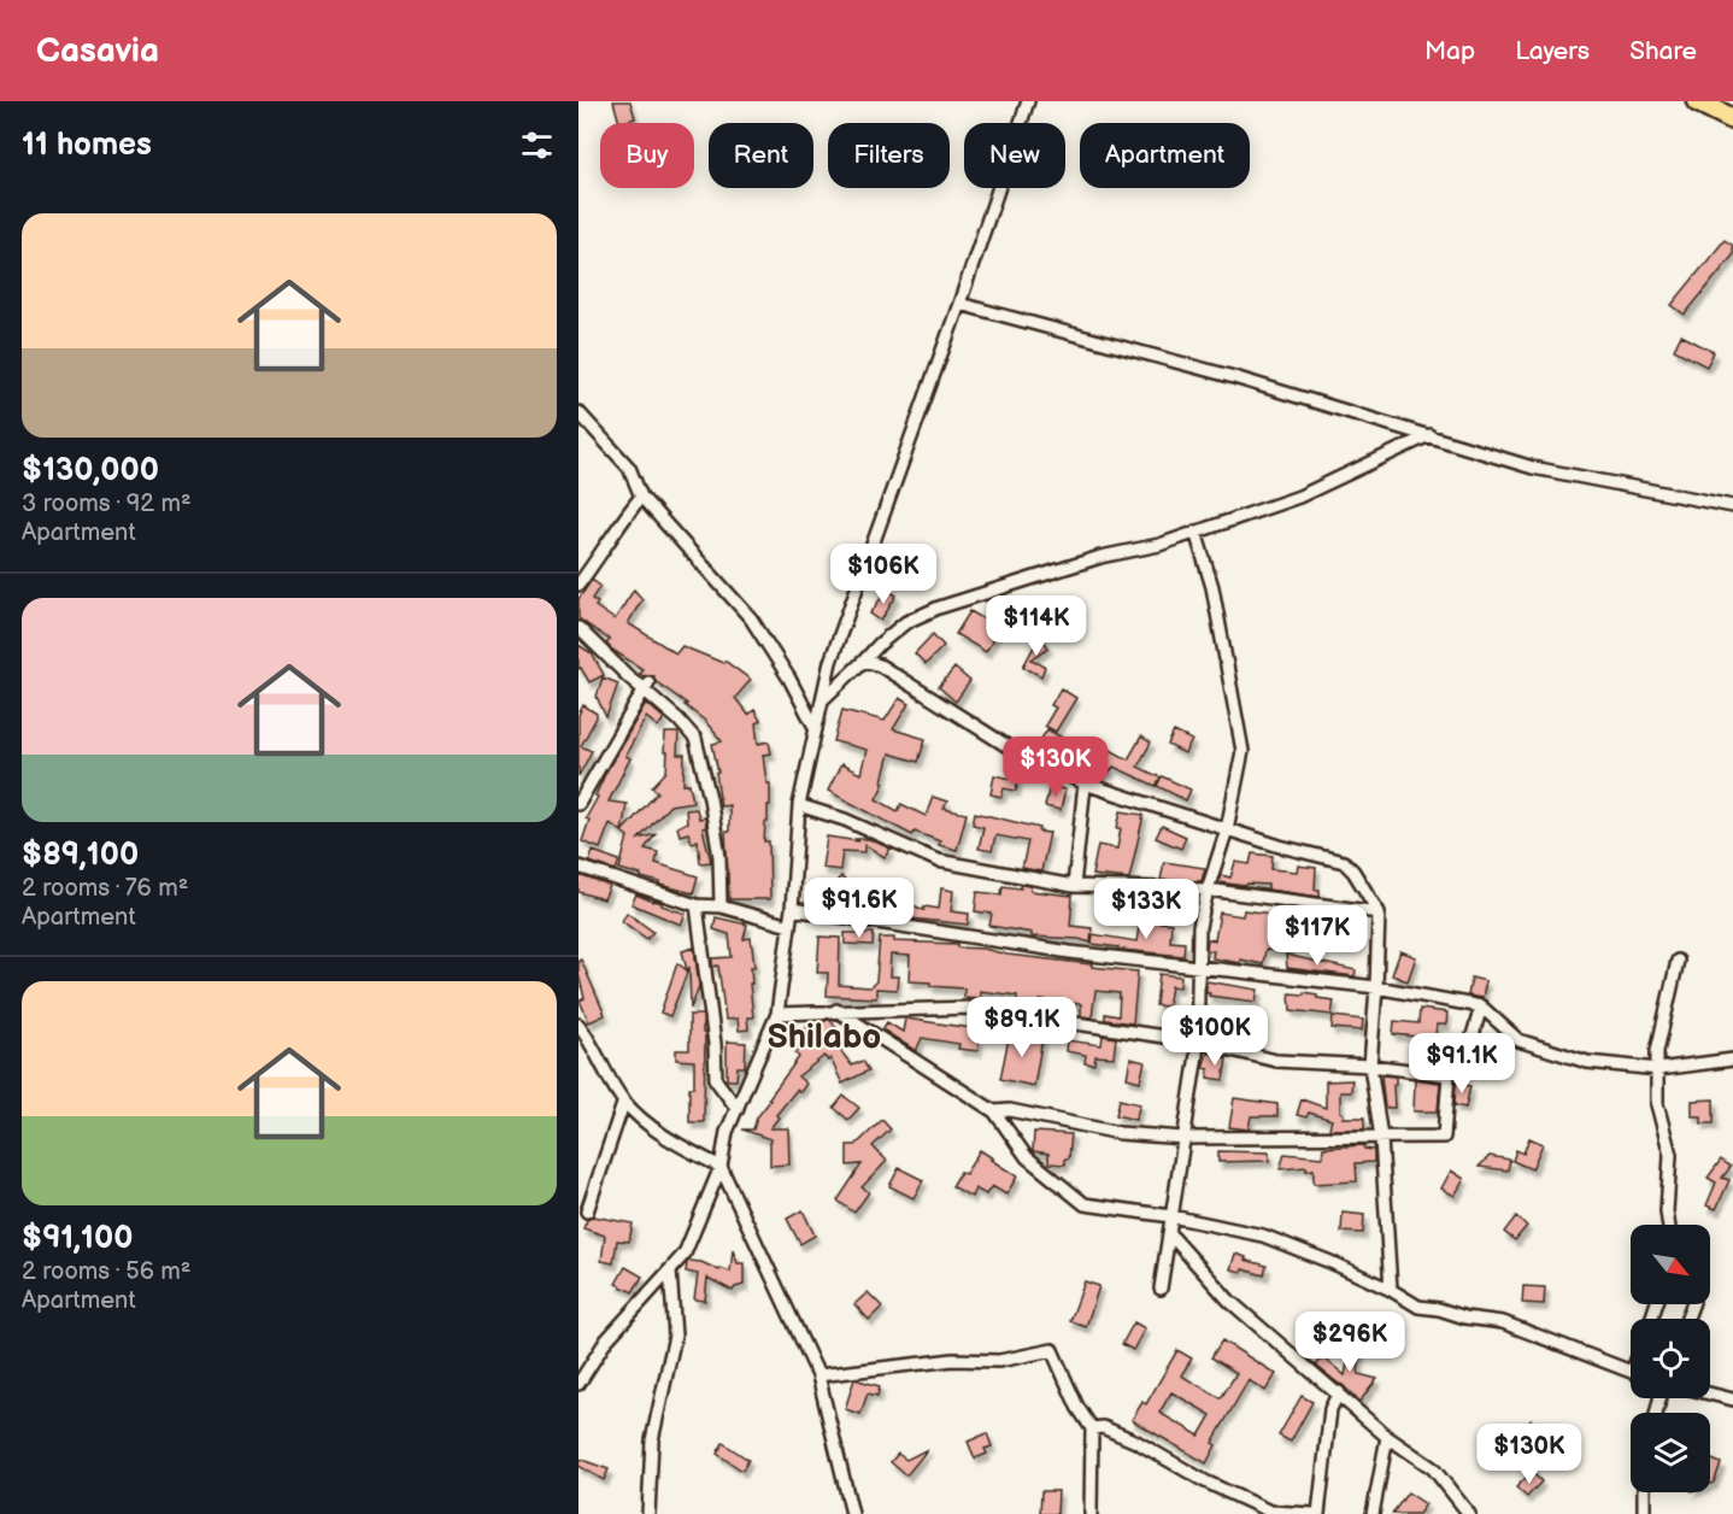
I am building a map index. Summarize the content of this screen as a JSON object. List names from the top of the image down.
{
  "districts": ["Shilabo"],
  "north": "bottom right",
  "page": {
    "header": "Casavia",
    "nav": ["Map", "Layers", "Share"],
    "heading": "11 homes",
    "chip": [
      "Buy",
      "Rent",
      "Filters",
      "New",
      "Apartment"
    ],
    "list": [
      {
        "name": "$130,000",
        "note": "3 rooms · 92 m² · Apartment"
      },
      {
        "name": "$89,100",
        "note": "2 rooms · 76 m² · Apartment"
      },
      {
        "name": "$91,100",
        "note": "2 rooms · 56 m² · Apartment"
      }
    ],
    "price": [
      "$106K",
      "$114K",
      "$130K",
      "$91.6K",
      "$133K",
      "$117K",
      "$89.1K",
      "$100K",
      "$91.1K",
      "$296K",
      "$130K"
    ]
  }
}
